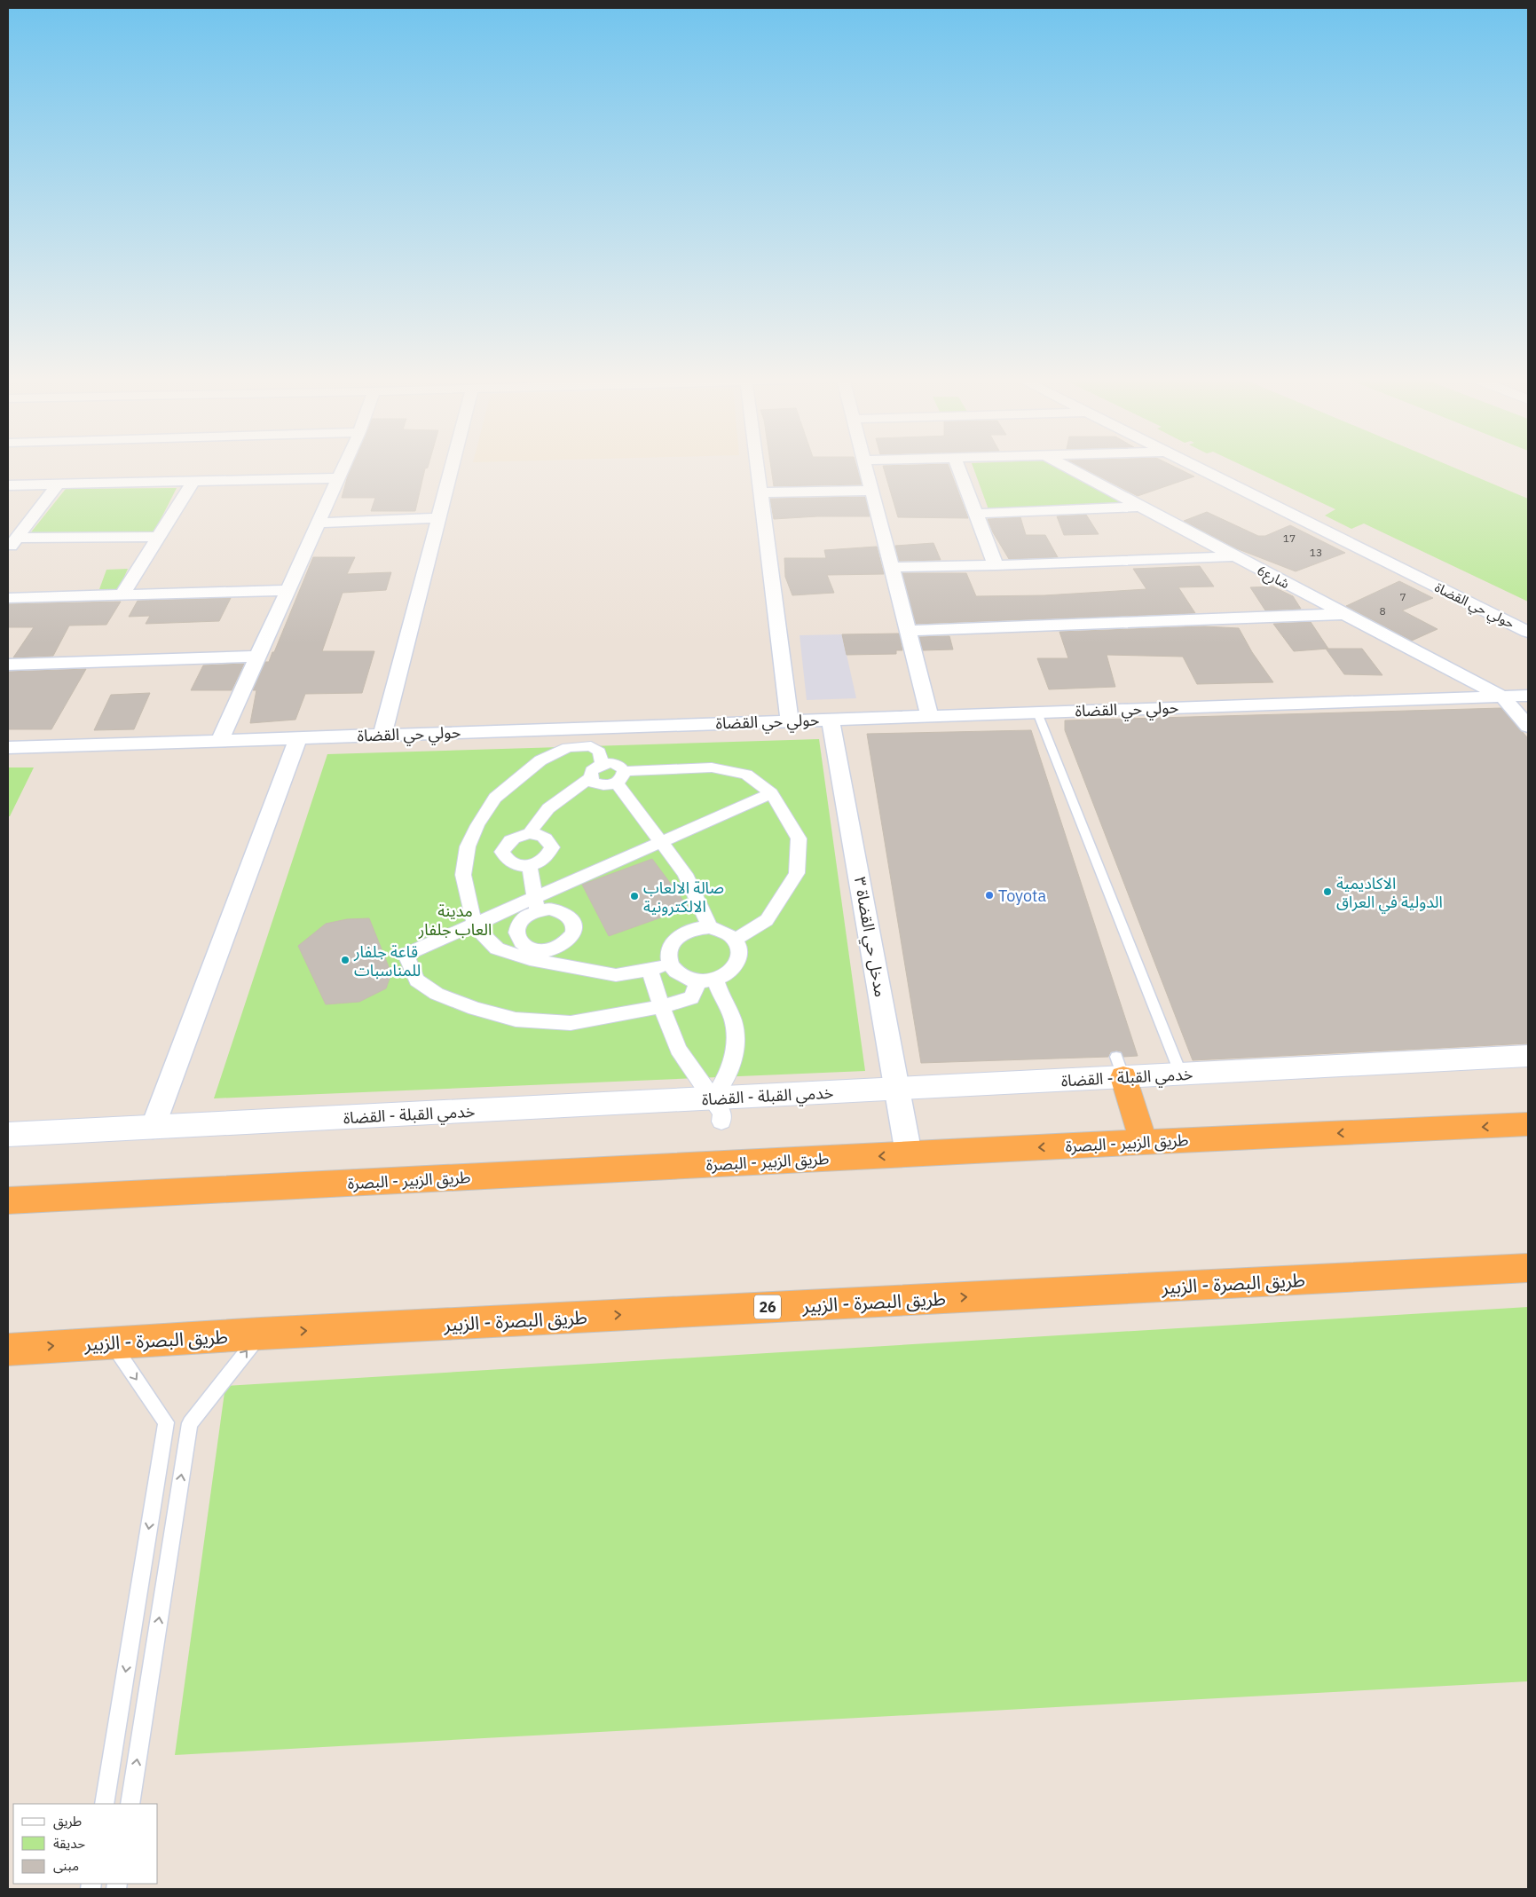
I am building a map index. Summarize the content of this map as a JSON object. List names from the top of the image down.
{
  "streets": {
    "highway": ["طريق الزبير - البصرة", "طريق البصرة - الزبير", "26"],
    "street": [
      "شارع6",
      "حولي حي القضاة",
      "مدخل حي القضاة ٣",
      "خدمي القبلة - القضاة"
    ]
  },
  "crossings": [
    ["شارع6", "حولي حي القضاة"],
    ["حولي حي القضاة", "مدخل حي القضاة ٣"],
    ["مدخل حي القضاة ٣", "خدمي القبلة - القضاة"],
    ["مدخل حي القضاة ٣", "طريق الزبير - البصرة"]
  ],
  "one_way": ["طريق الزبير - البصرة", "طريق البصرة - الزبير"],
  "parks": ["مدينة العاب جلفار"],
  "places": [
    "الاكاديمية الدولية في العراق",
    "Toyota",
    "صالة الالعاب الالكترونية",
    "قاعة جلفار للمناسبات"
  ],
  "house_numbers": [
    "17",
    "13",
    "7",
    "8"
  ],
  "legend": ["طريق", "حديقة", "مبنى"]
}
